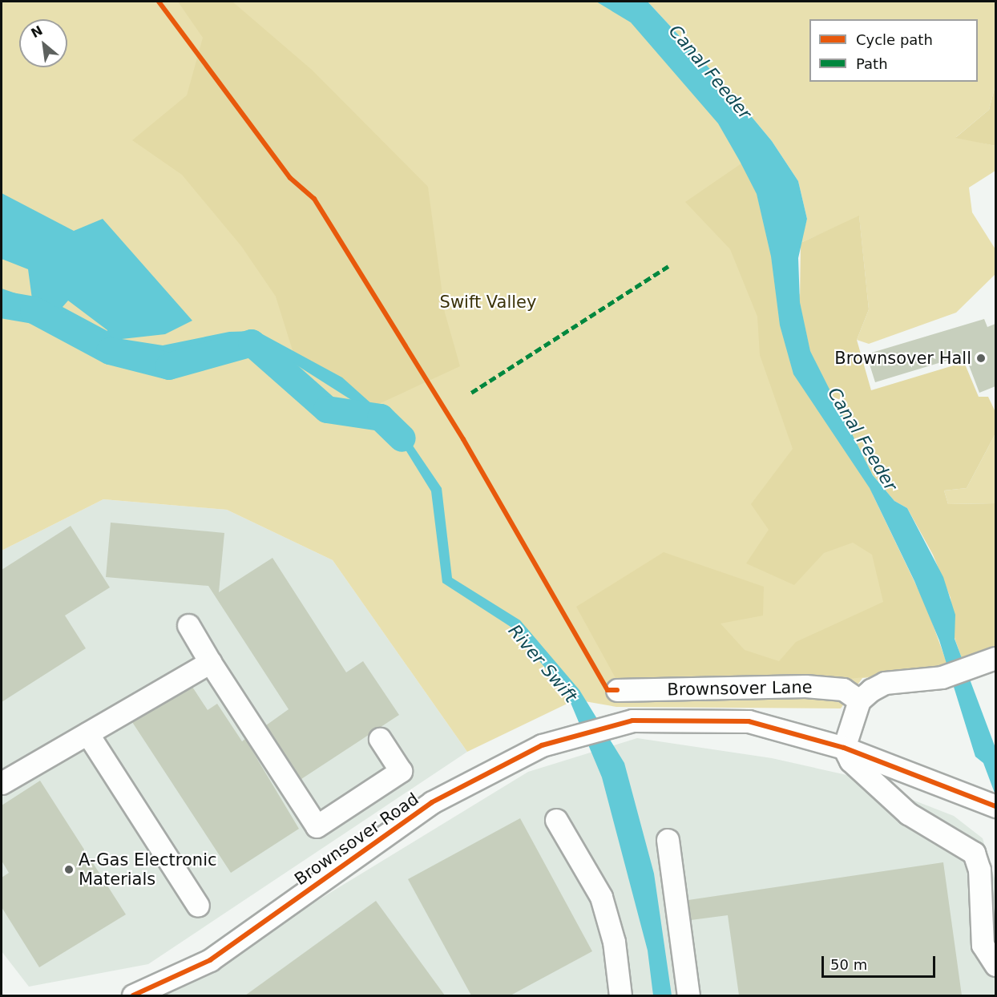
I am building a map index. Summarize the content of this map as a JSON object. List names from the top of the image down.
{
  "streets": {
    "street": ["Brownsover Lane", "Brownsover Road"]
  },
  "water": ["Canal Feeder", "River Swift"],
  "parks": ["Swift Valley"],
  "places": ["Brownsover Hall", "A-Gas Electronic Materials"],
  "legend": ["Cycle path", "Path"],
  "scale_bar": "50 m",
  "north": "top left"
}
